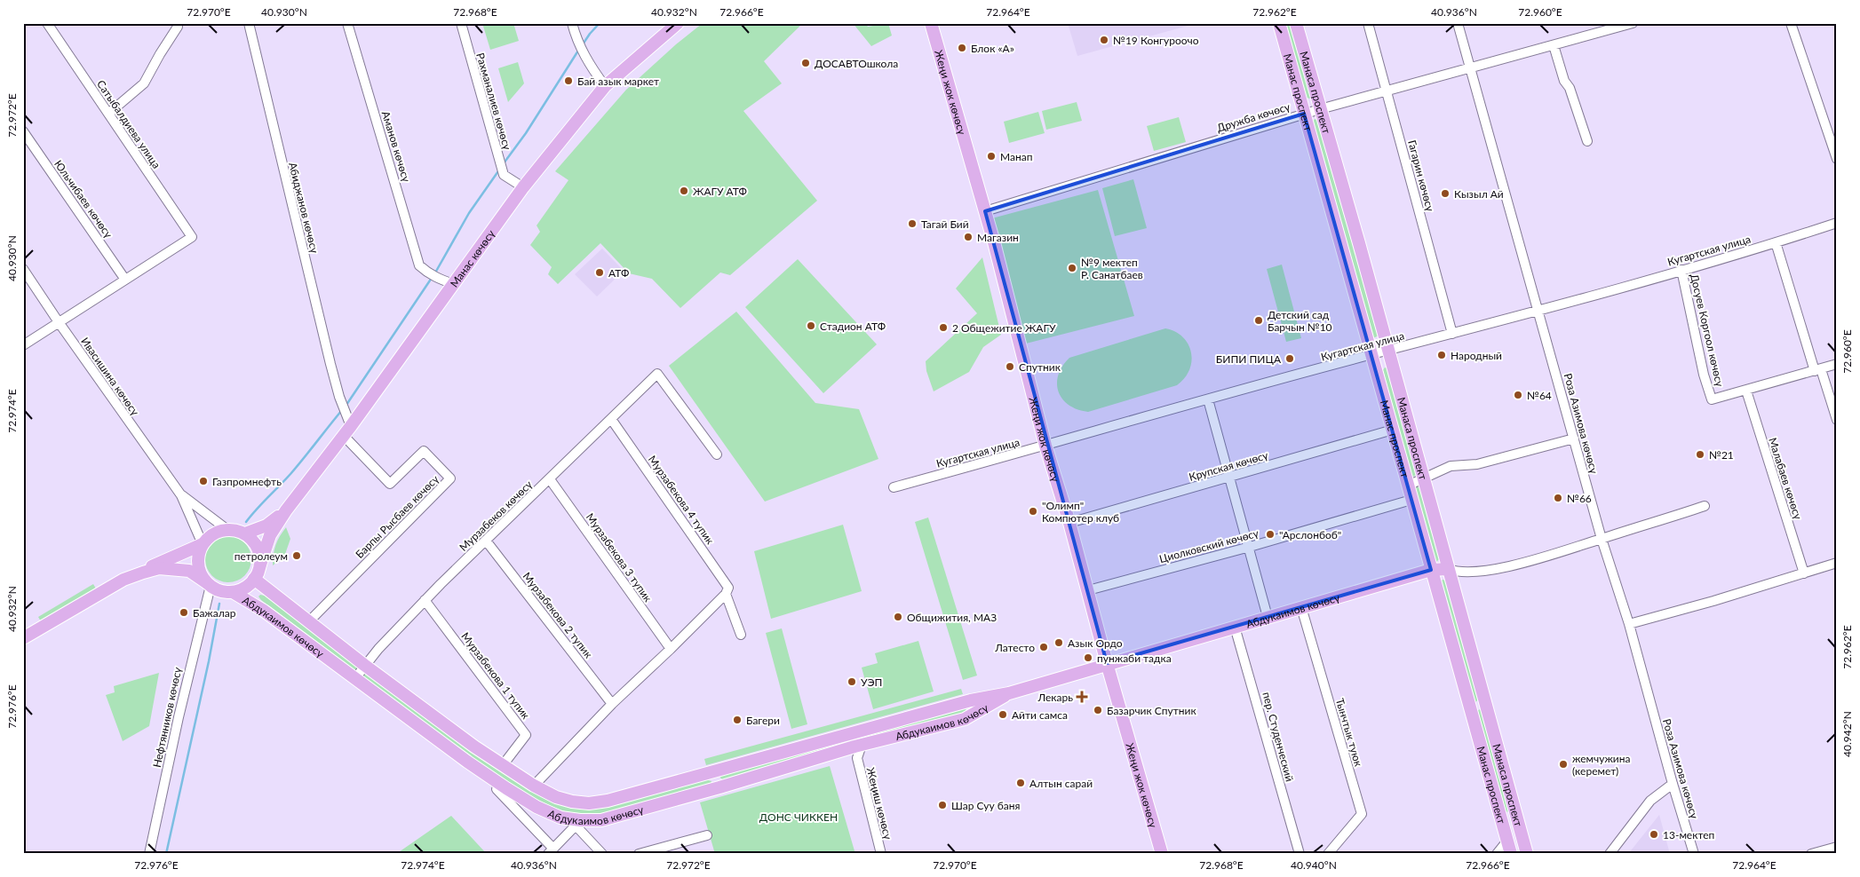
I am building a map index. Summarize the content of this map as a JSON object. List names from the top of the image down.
{
  "streets": {
    "main road": [
      "Жеңи жок көчөсү",
      "Манас проспект",
      "Манаса проспект",
      "Манас көчөсү",
      "Абдукаимов көчөсү"
    ],
    "street": [
      "Рахманалиев көчөсү",
      "Дружба көчөсү",
      "Сатыбалдиева улица",
      "Аманов көчөсү",
      "Гагарин көчөсү",
      "Юльчибаев көчөсү",
      "Абиджанов көчөсү",
      "Кугартская улица",
      "Досуев Коргоол көчөсү",
      "Ивасишина көчөсү",
      "Роза Азимова көчөсү",
      "Крупская көчөсү",
      "Малабаев көчөсү",
      "Мурзабекова 4 тупик",
      "Мурзабеков көчөсү",
      "Барпы Рысбаев көчөсү",
      "Циолковский көчөсү",
      "Мурзабекова 3 тупик",
      "Мурзабекова 2 тупик",
      "Мурзабекова 1 тупик",
      "Нефтянников көчөсү",
      "Тынчтык туюк",
      "пер. Студенческий",
      "Жеңиш көчөсү"
    ]
  },
  "crossings": [
    ["Жеңи жок көчөсү", "Дружба көчөсү"],
    ["Жеңи жок көчөсү", "Кугартская улица"],
    ["Жеңи жок көчөсү", "Крупская көчөсү"],
    ["Жеңи жок көчөсү", "Циолковский көчөсү"],
    ["Жеңи жок көчөсү", "Абдукаимов көчөсү"],
    ["Манас проспект", "Дружба көчөсү"],
    ["Манас проспект", "Кугартская улица"],
    ["Манас проспект", "Крупская көчөсү"],
    ["Манас проспект", "Циолковский көчөсү"],
    ["Манас проспект", "Абдукаимов көчөсү"],
    ["Манаса проспект", "Дружба көчөсү"],
    ["Манаса проспект", "Кугартская улица"],
    ["Манаса проспект", "Абдукаимов көчөсү"],
    ["Рахманалиев көчөсү", "Манас көчөсү"],
    ["Дружба көчөсү", "Гагарин көчөсү"],
    ["Дружба көчөсү", "Роза Азимова көчөсү"],
    ["Сатыбалдиева улица", "Юльчибаев көчөсү"],
    ["Аманов көчөсү", "Манас көчөсү"],
    ["Гагарин көчөсү", "Кугартская улица"],
    ["Абиджанов көчөсү", "Манас көчөсү"],
    ["Абиджанов көчөсү", "Барпы Рысбаев көчөсү"],
    ["Кугартская улица", "Досуев Коргоол көчөсү"],
    ["Кугартская улица", "Роза Азимова көчөсү"],
    ["Манас көчөсү", "Барпы Рысбаев көчөсү"],
    ["Досуев Коргоол көчөсү", "Малабаев көчөсү"],
    ["Мурзабекова 4 тупик", "Мурзабеков көчөсү"],
    ["Мурзабеков көчөсү", "Мурзабекова 3 тупик"],
    ["Мурзабеков көчөсү", "Абдукаимов көчөсү"],
    ["Мурзабеков көчөсү", "Мурзабекова 2 тупик"],
    ["Мурзабеков көчөсү", "Мурзабекова 1 тупик"],
    ["Барпы Рысбаев көчөсү", "Абдукаимов көчөсү"],
    ["Абдукаимов көчөсү", "Мурзабекова 1 тупик"],
    ["Абдукаимов көчөсү", "Нефтянников көчөсү"],
    ["Абдукаимов көчөсү", "Тынчтык туюк"],
    ["Абдукаимов көчөсү", "пер. Студенческий"],
    ["Абдукаимов көчөсү", "Жеңиш көчөсү"]
  ],
  "parks": ["ДОНС ЧИККЕН"],
  "places": {
    "other": [
      "№19 Конгуроочо",
      "Блок «А»",
      "ДОСАВТОшкола",
      "Бай азык маркет",
      "Манап",
      "ЖАГУ АТФ",
      "Кызыл Ай",
      "Тагай Бий",
      "Магазин",
      "№9 мектеп Р. Санатбаев",
      "АТФ",
      "Детский сад Барчын №10",
      "Стадион АТФ",
      "2 Общежитие ЖАГУ",
      "Народный",
      "БИПИ ПИЦА",
      "Спутник",
      "№64",
      "№21",
      "Газпромнефть",
      "№66",
      "\"Олимп\" Компютер клуб",
      "\"Арслонбоб\"",
      "петролеум",
      "Бажалар",
      "Общижития, МАЗ",
      "Азык Ордо",
      "Латесто",
      "пунжаби тадка",
      "УЭП",
      "Базарчик Спутник",
      "Айти самса",
      "Багери",
      "жемчужина (керемет)",
      "Алтын сарай",
      "Шар Суу баня",
      "13-мектеп"
    ],
    "health": ["Лекарь"]
  },
  "coordinates": [
    "72.970°E",
    "40.930°N",
    "72.968°E",
    "40.932°N",
    "72.966°E",
    "72.964°E",
    "72.962°E",
    "40.936°N",
    "72.960°E",
    "72.972°E",
    "72.974°E",
    "72.976°E",
    "40.942°N",
    "40.940°N"
  ]
}
